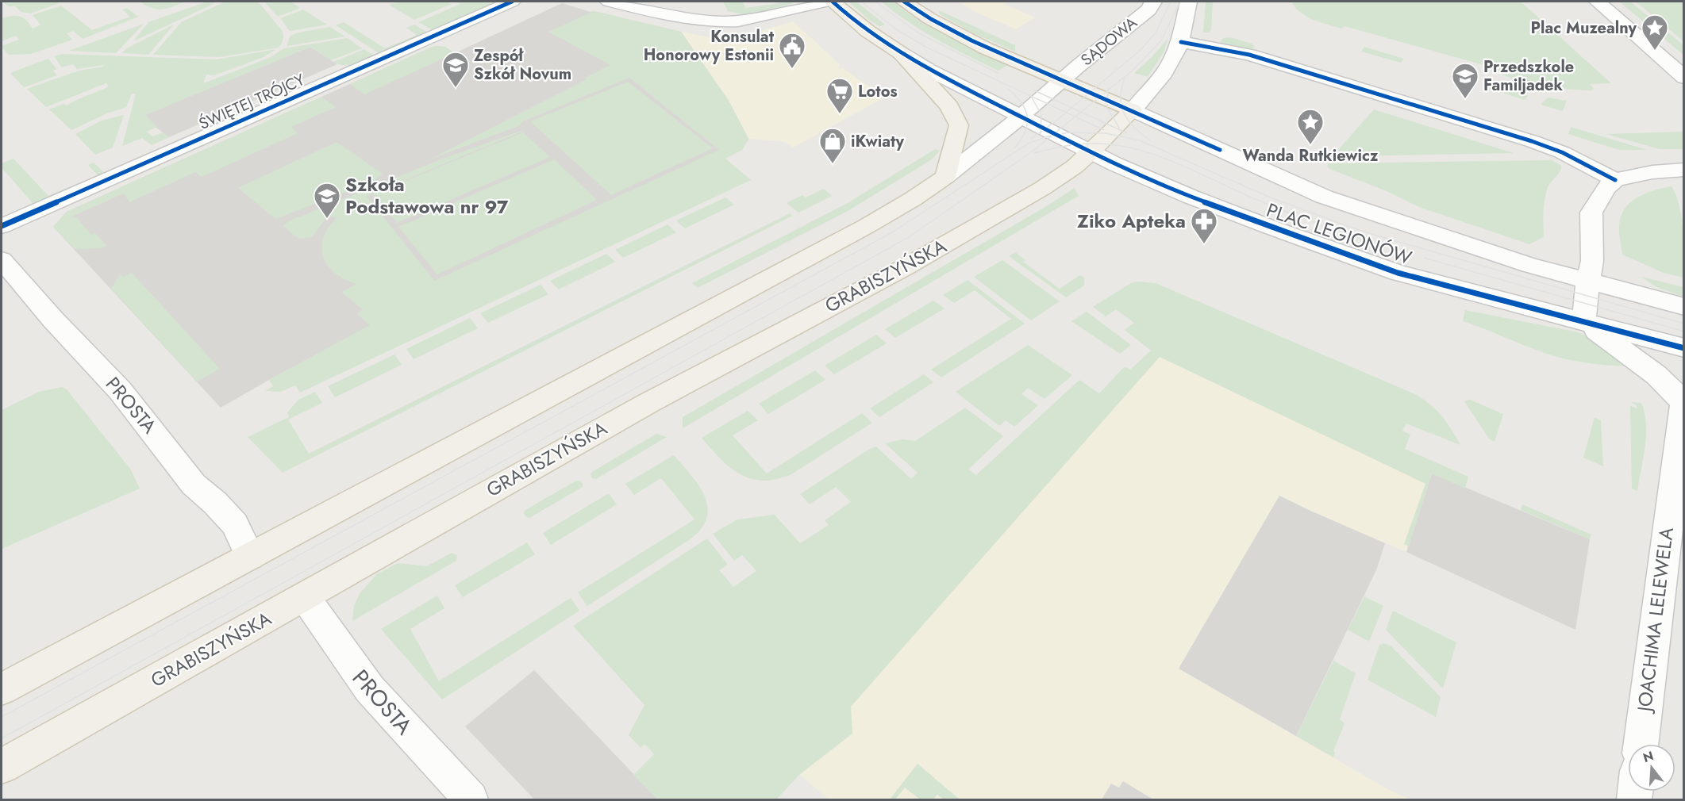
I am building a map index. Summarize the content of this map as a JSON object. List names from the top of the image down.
{
  "streets": {
    "main road": ["GRABISZYŃSKA"],
    "street": [
      "SĄDOWA",
      "ŚWIĘTEJ TRÓJCY",
      "PLAC LEGIONÓW",
      "PROSTA",
      "JOACHIMA LELEWELA"
    ]
  },
  "crossings": [
    ["PLAC LEGIONÓW", "GRABISZYŃSKA"],
    ["PLAC LEGIONÓW", "JOACHIMA LELEWELA"],
    ["GRABISZYŃSKA", "PROSTA"]
  ],
  "places": {
    "place": ["Plac Muzealny", "Wanda Rutkiewicz"],
    "public building": ["Konsulat Honorowy Estonii"],
    "school or university": ["Zespół Szkół Novum", "Przedszkole Familjadek", "Szkoła Podstawowa nr 97"],
    "supermarket": ["Lotos"],
    "shop": ["iKwiaty"],
    "pharmacy": ["Ziko Apteka"]
  },
  "north": "top"
}
